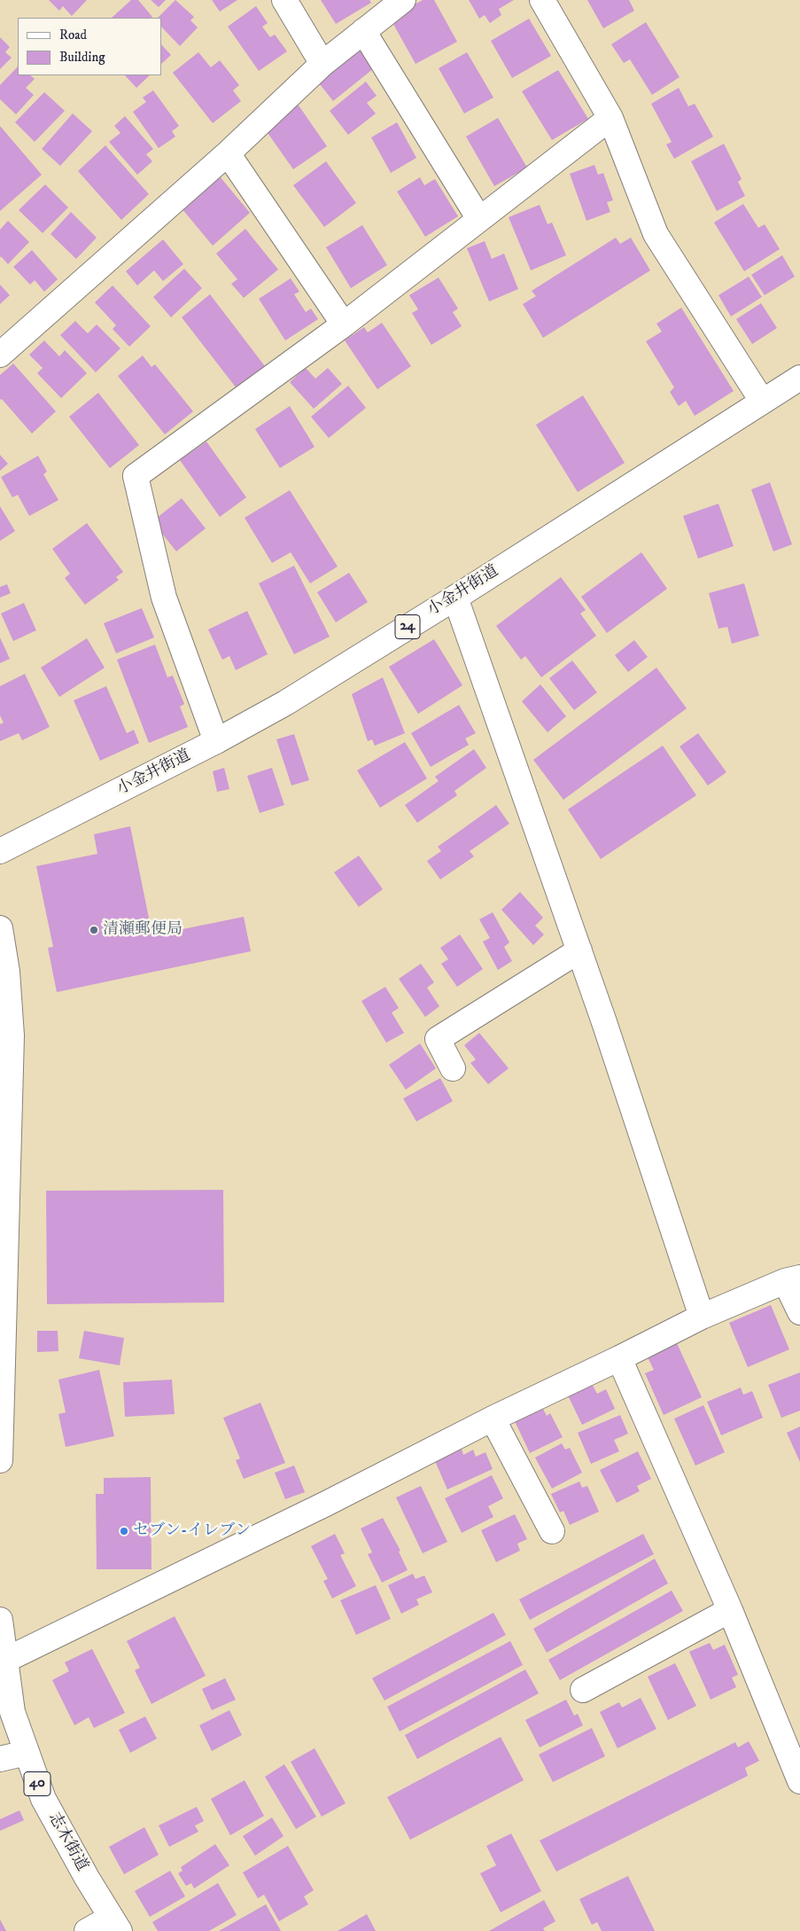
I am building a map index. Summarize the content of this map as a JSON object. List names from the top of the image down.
{
  "streets": {
    "street": [
      "小金井街道",
      "24",
      "40",
      "志木街道"
    ]
  },
  "places": ["清瀬郵便局", "セブン-イレブン"],
  "legend": ["Road", "Building"]
}
